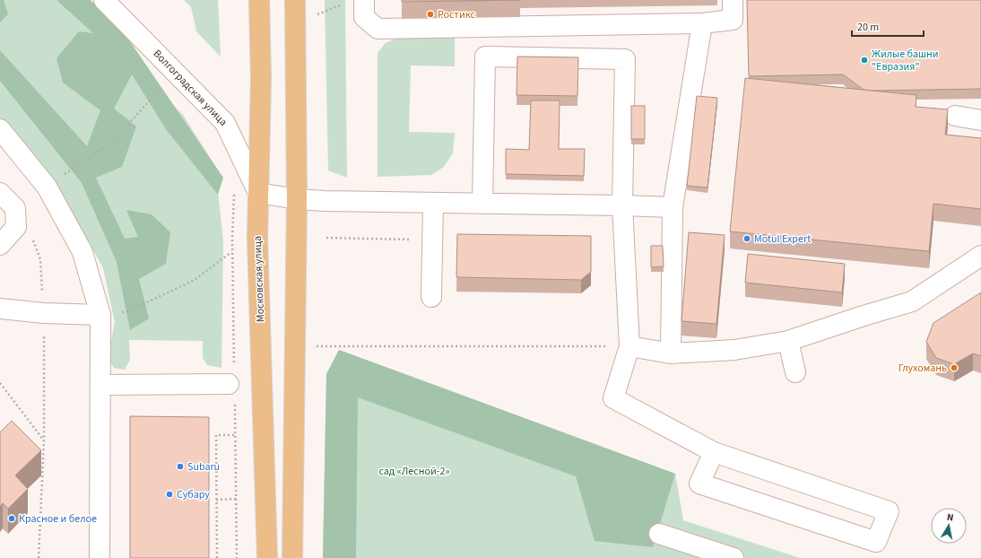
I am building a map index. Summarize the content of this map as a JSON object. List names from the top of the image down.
{
  "streets": {
    "main road": ["Московская улица"],
    "street": ["Волгоградская улица"]
  },
  "crossings": [
    ["Волгоградская улица", "Московская улица"]
  ],
  "parks": ["сад «Лесной-2»"],
  "places": [
    "Ростикс",
    "Жилые башни \"Евразия\"",
    "Motul Expert",
    "Глухомань",
    "Subaru",
    "Субару",
    "Красное и белое"
  ],
  "scale_bar": "20 m",
  "north": "top"
}
